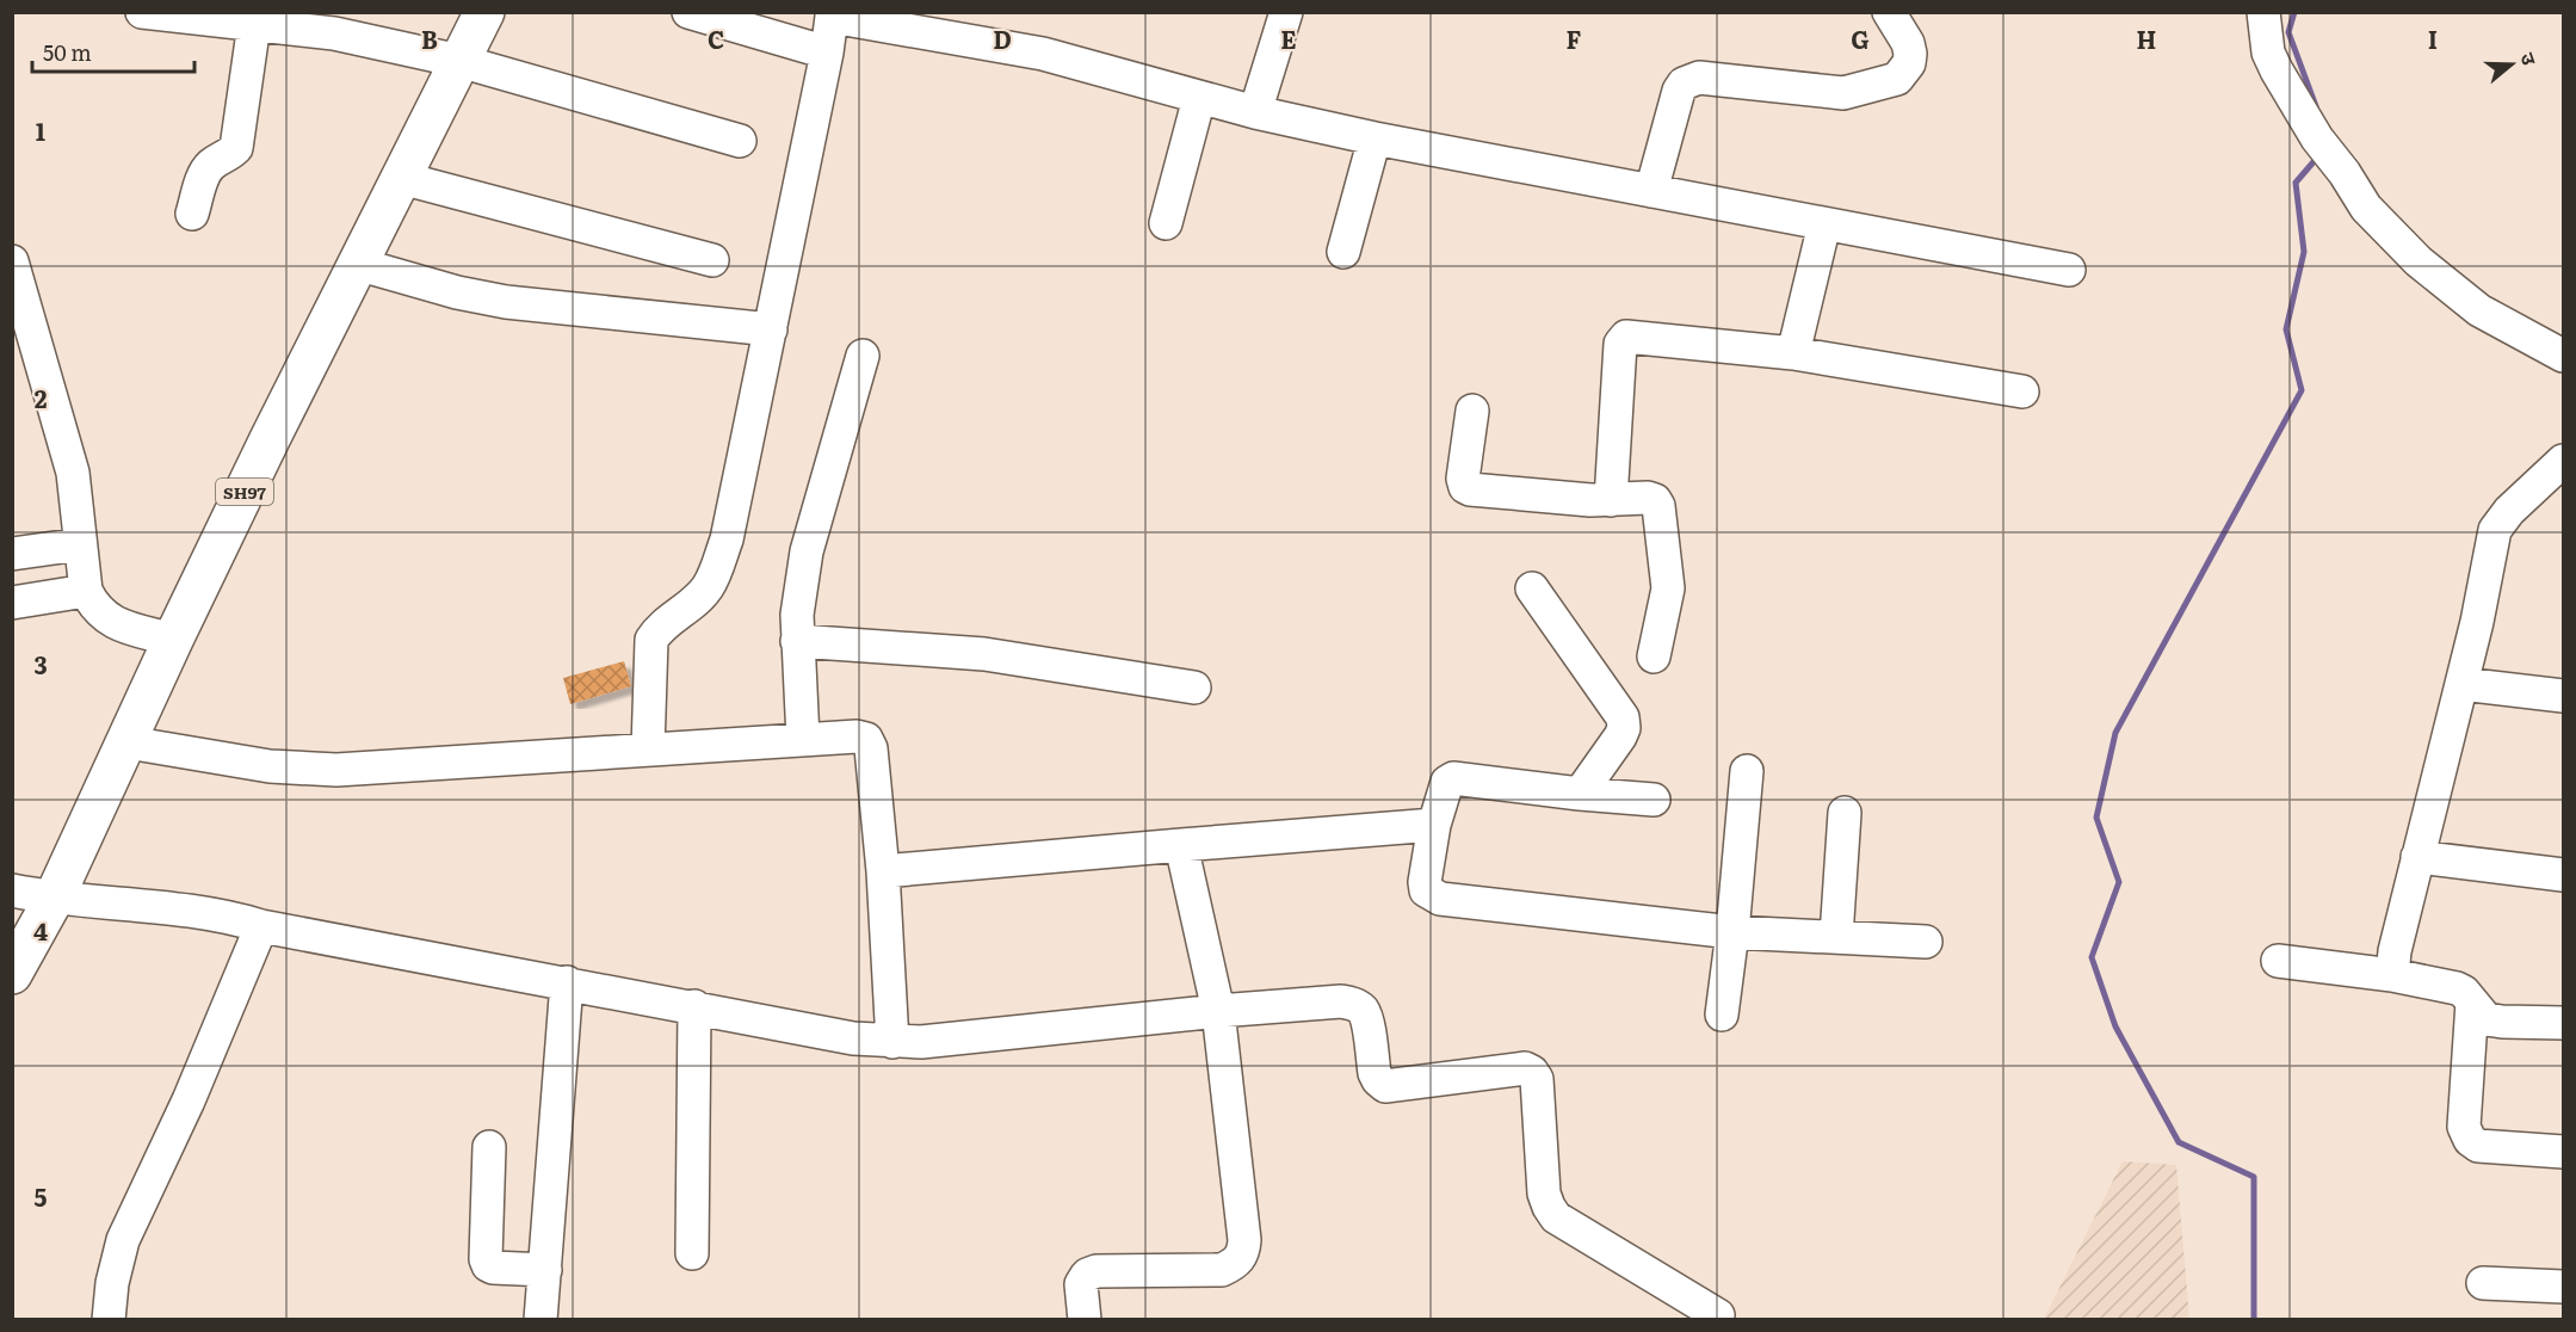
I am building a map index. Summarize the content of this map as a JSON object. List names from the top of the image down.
{
  "streets": {
    "main road": ["SH97"]
  },
  "scale_bar": "50 m",
  "north": "right",
  "grid": {
    "columns": [
      "B",
      "C",
      "D",
      "E",
      "F",
      "G",
      "H",
      "I"
    ],
    "rows": [
      "1",
      "2",
      "3",
      "4",
      "5"
    ]
  }
}
